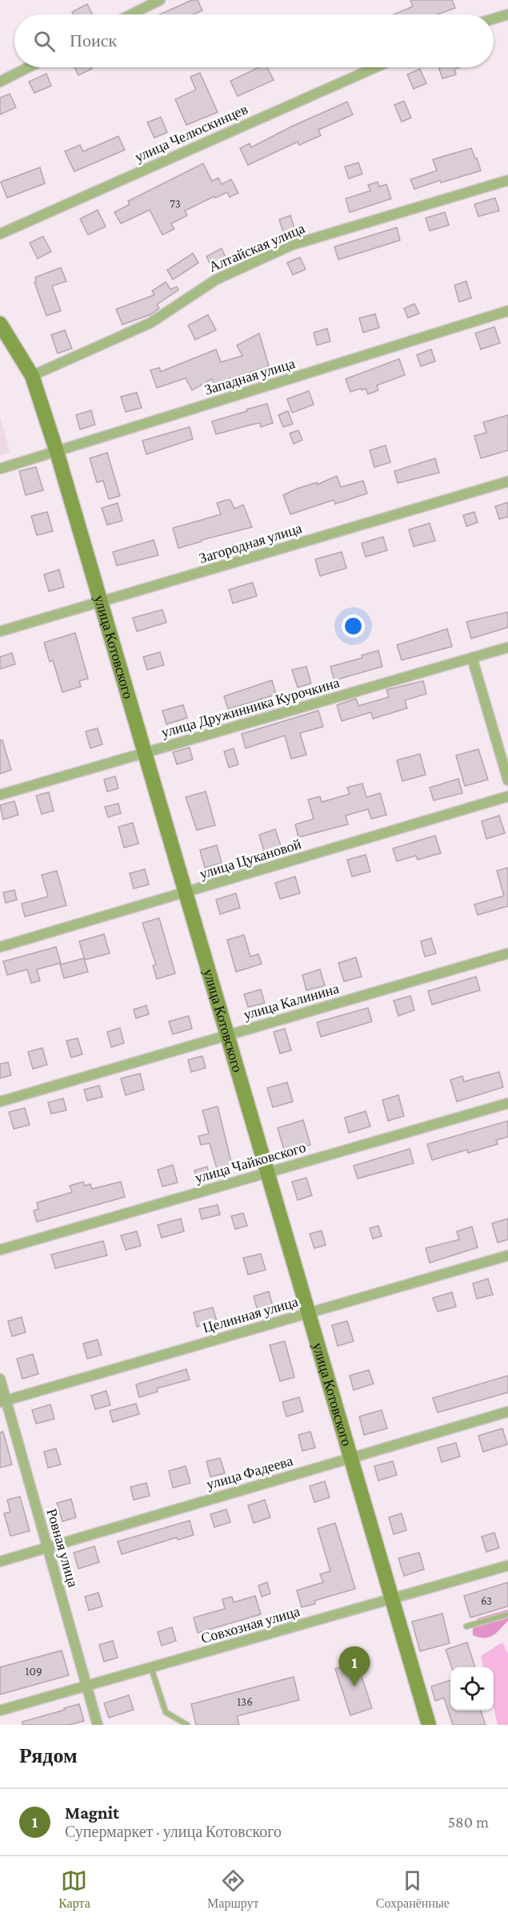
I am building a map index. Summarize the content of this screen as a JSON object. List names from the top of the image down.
{
  "streets": {
    "street": [
      "улица Челюскинцев",
      "Алтайская улица",
      "Западная улица",
      "Загородная улица",
      "улица Котовского",
      "улица Дружинника Курочкина",
      "улица Цукановой",
      "улица Калинина",
      "улица Чайковского",
      "Целинная улица",
      "улица Фадеева",
      "Ровная улица",
      "Совхозная улица"
    ]
  },
  "crossings": [
    ["Алтайская улица", "улица Котовского"],
    ["Западная улица", "улица Котовского"],
    ["Загородная улица", "улица Котовского"],
    ["улица Котовского", "улица Дружинника Курочкина"],
    ["улица Котовского", "улица Цукановой"],
    ["улица Котовского", "улица Калинина"],
    ["улица Котовского", "улица Чайковского"],
    ["улица Котовского", "Целинная улица"],
    ["улица Котовского", "улица Фадеева"],
    ["улица Котовского", "Совхозная улица"],
    ["Целинная улица", "Ровная улица"],
    ["улица Фадеева", "Ровная улица"],
    ["Ровная улица", "Совхозная улица"]
  ],
  "house_numbers": [
    "73",
    "63",
    "109",
    "136"
  ],
  "page": {
    "search": "Поиск",
    "pins": "1",
    "heading": "Рядом",
    "list": [
      {
        "mark": "1",
        "name": "Magnit",
        "note": "Супермаркет · улица Котовского",
        "value": "580 m"
      }
    ],
    "nav": ["Карта", "Маршрут", "Сохранённые"]
  }
}
